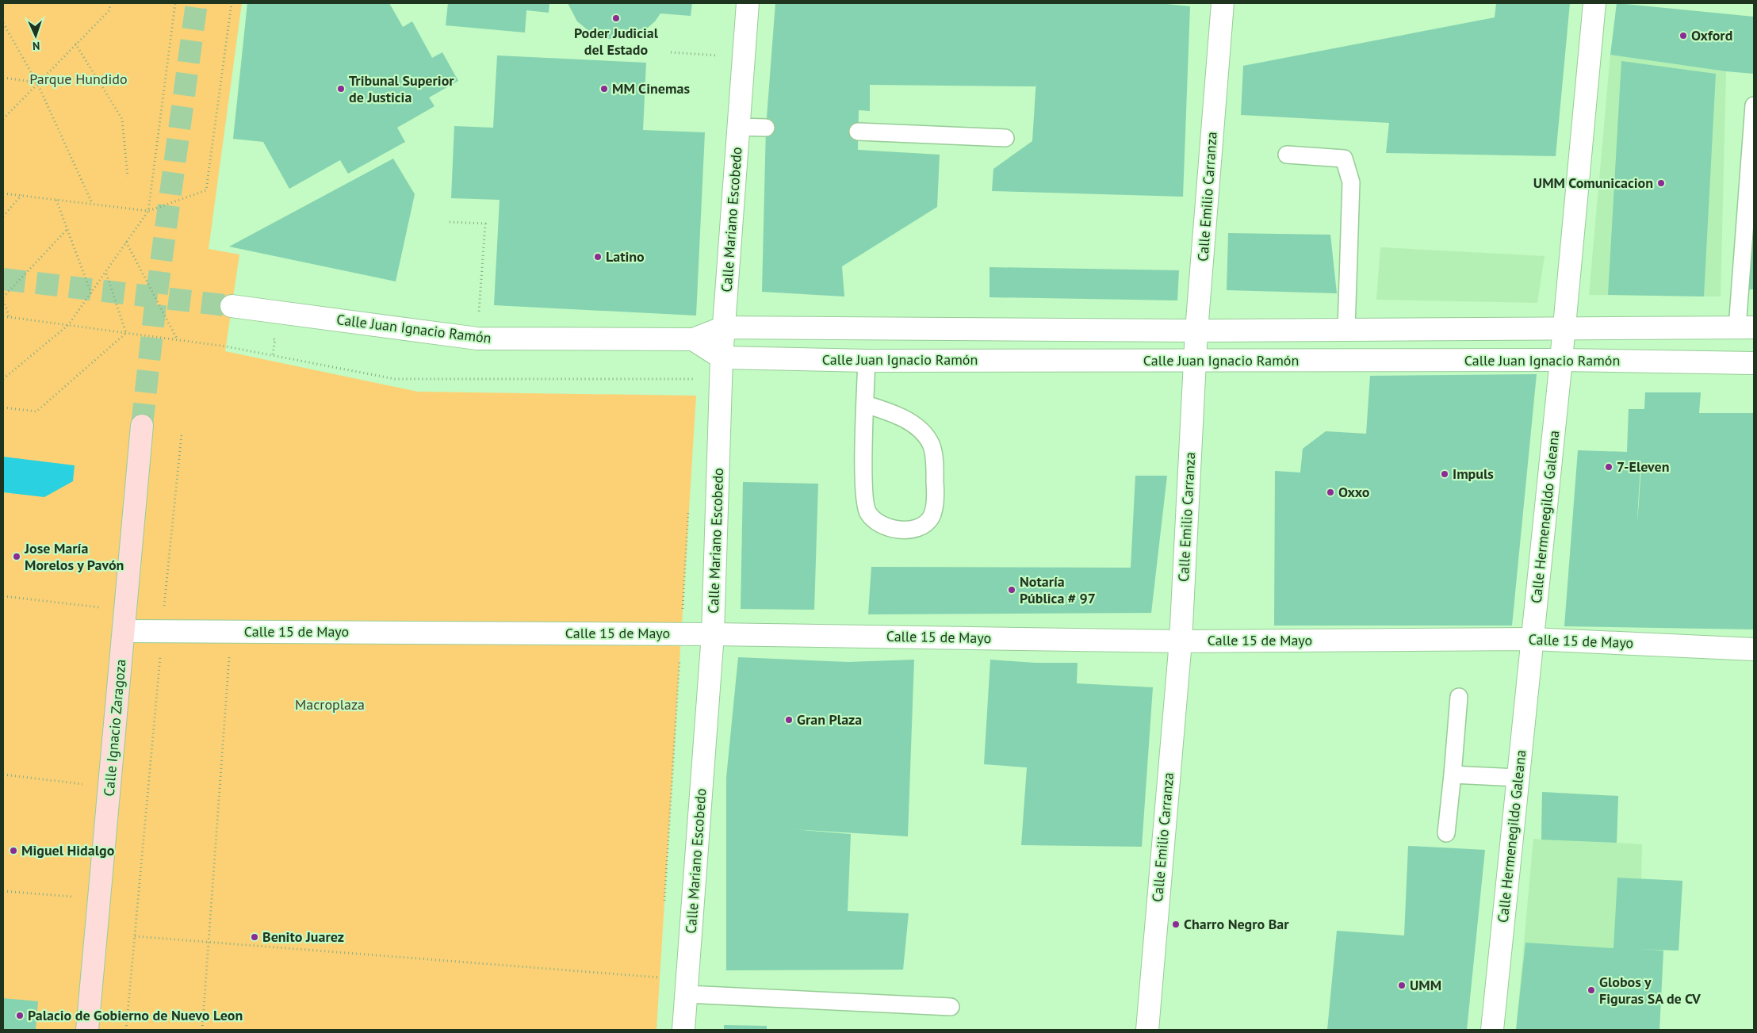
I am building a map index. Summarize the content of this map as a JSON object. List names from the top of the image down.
{
  "streets": {
    "main road": ["Calle Ignacio Zaragoza"],
    "street": [
      "Calle Emilio Carranza",
      "Calle Mariano Escobedo",
      "Calle Juan Ignacio Ramón",
      "Calle Hermenegildo Galeana",
      "Calle 15 de Mayo"
    ]
  },
  "crossings": [
    ["Calle Emilio Carranza", "Calle Juan Ignacio Ramón"],
    ["Calle Emilio Carranza", "Calle 15 de Mayo"],
    ["Calle Mariano Escobedo", "Calle Juan Ignacio Ramón"],
    ["Calle Mariano Escobedo", "Calle 15 de Mayo"],
    ["Calle Juan Ignacio Ramón", "Calle Hermenegildo Galeana"],
    ["Calle Hermenegildo Galeana", "Calle 15 de Mayo"],
    ["Calle 15 de Mayo", "Calle Ignacio Zaragoza"]
  ],
  "parks": ["Parque Hundido", "Macroplaza"],
  "places": [
    "Poder Judicial del Estado",
    "Oxford",
    "Tribunal Superior de Justicia",
    "MM Cinemas",
    "UMM Comunicacion",
    "Latino",
    "7-Eleven",
    "Impuls",
    "Oxxo",
    "Jose María Morelos y Pavón",
    "Notaría Pública # 97",
    "Gran Plaza",
    "Miguel Hidalgo",
    "Charro Negro Bar",
    "Benito Juarez",
    "UMM",
    "Globos y Figuras SA de CV",
    "Palacio de Gobierno de Nuevo Leon"
  ],
  "north": "bottom"
}
